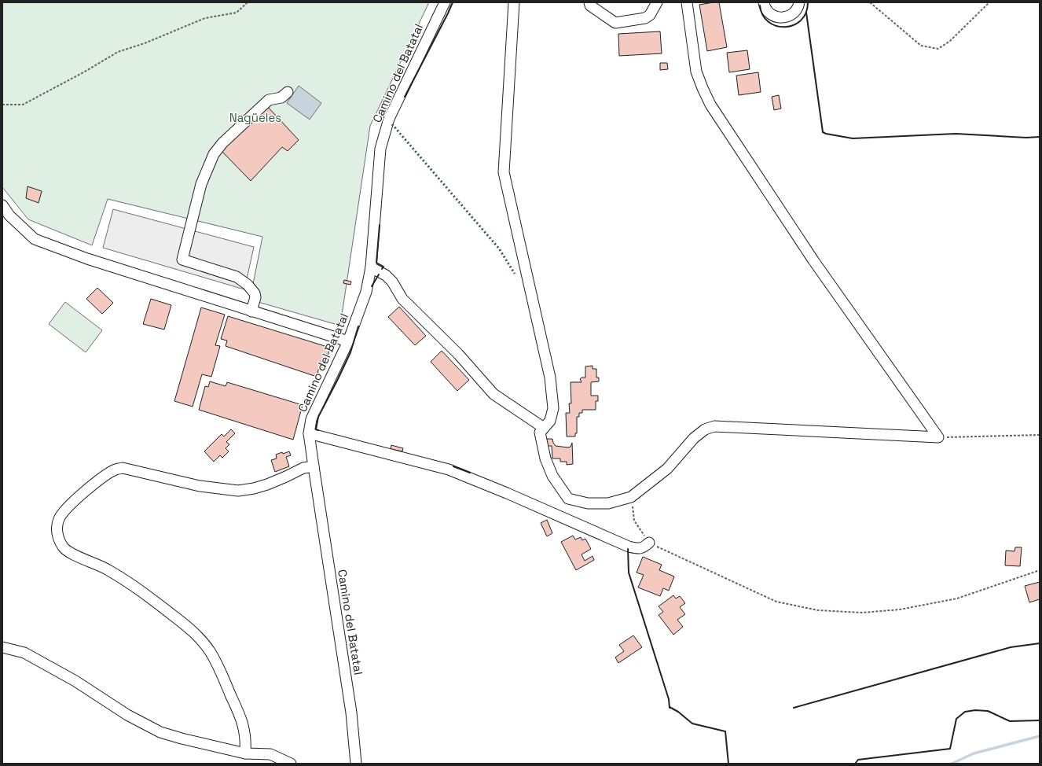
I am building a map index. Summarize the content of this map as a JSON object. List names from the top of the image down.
{
  "streets": {
    "street": ["Camino del Batatal"]
  },
  "parks": ["Nagüeles"]
}
